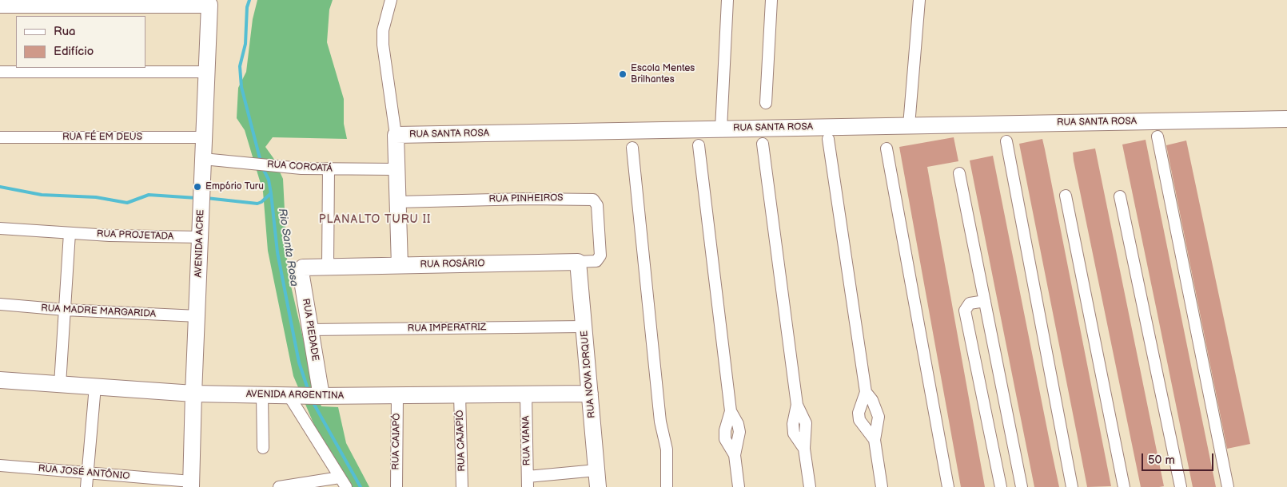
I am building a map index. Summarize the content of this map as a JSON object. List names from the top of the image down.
{
  "streets": {
    "street": [
      "RUA SANTA ROSA",
      "RUA FÉ EM DEUS",
      "RUA COROATÁ",
      "RUA PINHEIROS",
      "RUA PROJETADA",
      "AVENIDA ACRE",
      "RUA ROSÁRIO",
      "RUA MADRE MARGARIDA",
      "RUA IMPERATRIZ",
      "RUA PIEDADE",
      "RUA NOVA IORQUE",
      "AVENIDA ARGENTINA",
      "RUA CAJAPIÓ",
      "RUA VIANA",
      "RUA CAIAPÓ",
      "RUA JOSÉ ANTÔNIO"
    ]
  },
  "crossings": [
    ["RUA FÉ EM DEUS", "AVENIDA ACRE"],
    ["RUA COROATÁ", "AVENIDA ACRE"],
    ["RUA PINHEIROS", "RUA ROSÁRIO"],
    ["RUA PROJETADA", "AVENIDA ACRE"],
    ["AVENIDA ACRE", "RUA MADRE MARGARIDA"],
    ["AVENIDA ACRE", "AVENIDA ARGENTINA"],
    ["AVENIDA ACRE", "RUA JOSÉ ANTÔNIO"],
    ["RUA ROSÁRIO", "RUA PIEDADE"],
    ["RUA ROSÁRIO", "RUA NOVA IORQUE"],
    ["RUA IMPERATRIZ", "RUA PIEDADE"],
    ["RUA IMPERATRIZ", "RUA NOVA IORQUE"],
    ["RUA PIEDADE", "AVENIDA ARGENTINA"],
    ["RUA NOVA IORQUE", "AVENIDA ARGENTINA"],
    ["AVENIDA ARGENTINA", "RUA CAJAPIÓ"],
    ["AVENIDA ARGENTINA", "RUA VIANA"],
    ["AVENIDA ARGENTINA", "RUA CAIAPÓ"]
  ],
  "districts": ["PLANALTO TURU II"],
  "water": ["Rio Santa Rosa"],
  "places": ["Escola Mentes Brilhantes", "Empório Turu"],
  "legend": ["Rua", "Edifício"],
  "scale_bar": "50 m"
}
